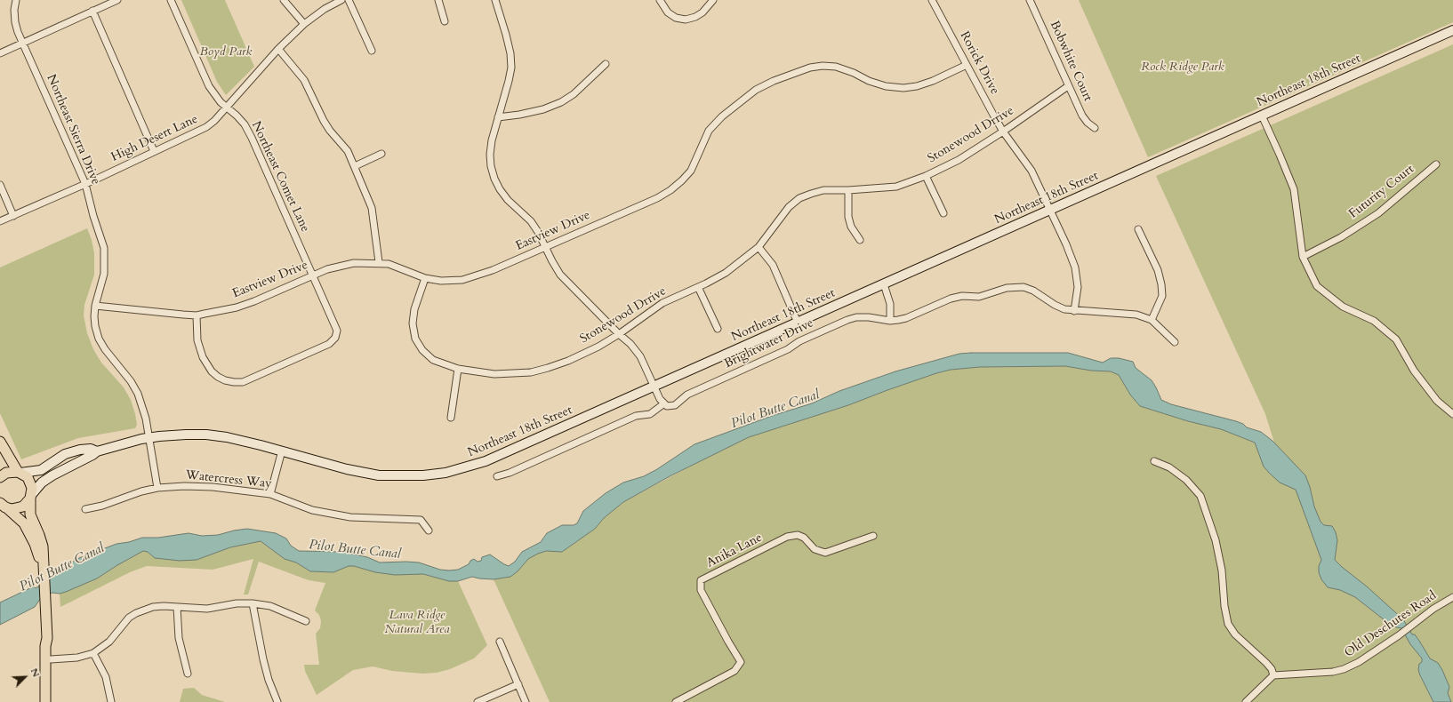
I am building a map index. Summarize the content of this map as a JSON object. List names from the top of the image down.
{
  "streets": {
    "main road": ["Northeast 18th Street"],
    "street": [
      "Bobwhite Court",
      "Rorick Drive",
      "Northeast Sierra Drive",
      "Stonewood Drrive",
      "High Desert Lane",
      "Northeast Comet Lane",
      "Futurity Court",
      "Eastview Drive",
      "Brightwater Drive",
      "Watercress Way",
      "Anika Lane",
      "Old Deschutes Road"
    ]
  },
  "crossings": [
    ["Bobwhite Court", "Stonewood Drrive"],
    ["Rorick Drive", "Northeast 18th Street"],
    ["Rorick Drive", "Stonewood Drrive"],
    ["Rorick Drive", "Eastview Drive"],
    ["Rorick Drive", "Brightwater Drive"],
    ["Northeast 18th Street", "Northeast Sierra Drive"],
    ["Northeast Sierra Drive", "High Desert Lane"],
    ["Northeast Sierra Drive", "Eastview Drive"],
    ["Northeast Sierra Drive", "Watercress Way"],
    ["Stonewood Drrive", "Eastview Drive"],
    ["High Desert Lane", "Northeast Comet Lane"],
    ["Northeast Comet Lane", "Eastview Drive"]
  ],
  "water": ["Pilot Butte Canal"],
  "parks": ["Boyd Park", "Rock Ridge Park", "Lava Ridge Natural Area"],
  "north": "top right"
}
